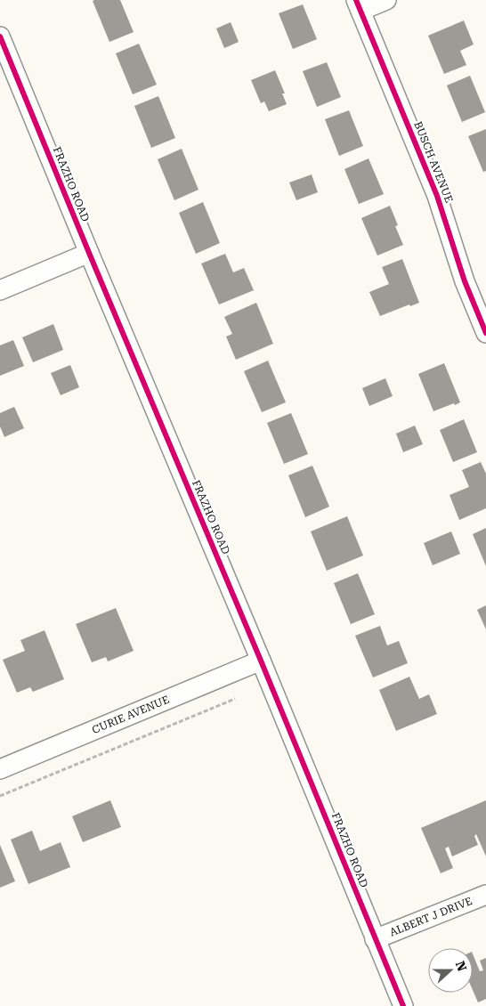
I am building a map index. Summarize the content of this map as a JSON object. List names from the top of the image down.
{
  "streets": {
    "street": [
      "BUSCH AVENUE",
      "FRAZHO ROAD",
      "CURIE AVENUE",
      "ALBERT J DRIVE"
    ]
  },
  "crossings": [
    ["FRAZHO ROAD", "CURIE AVENUE"],
    ["FRAZHO ROAD", "ALBERT J DRIVE"]
  ],
  "north": "right"
}
